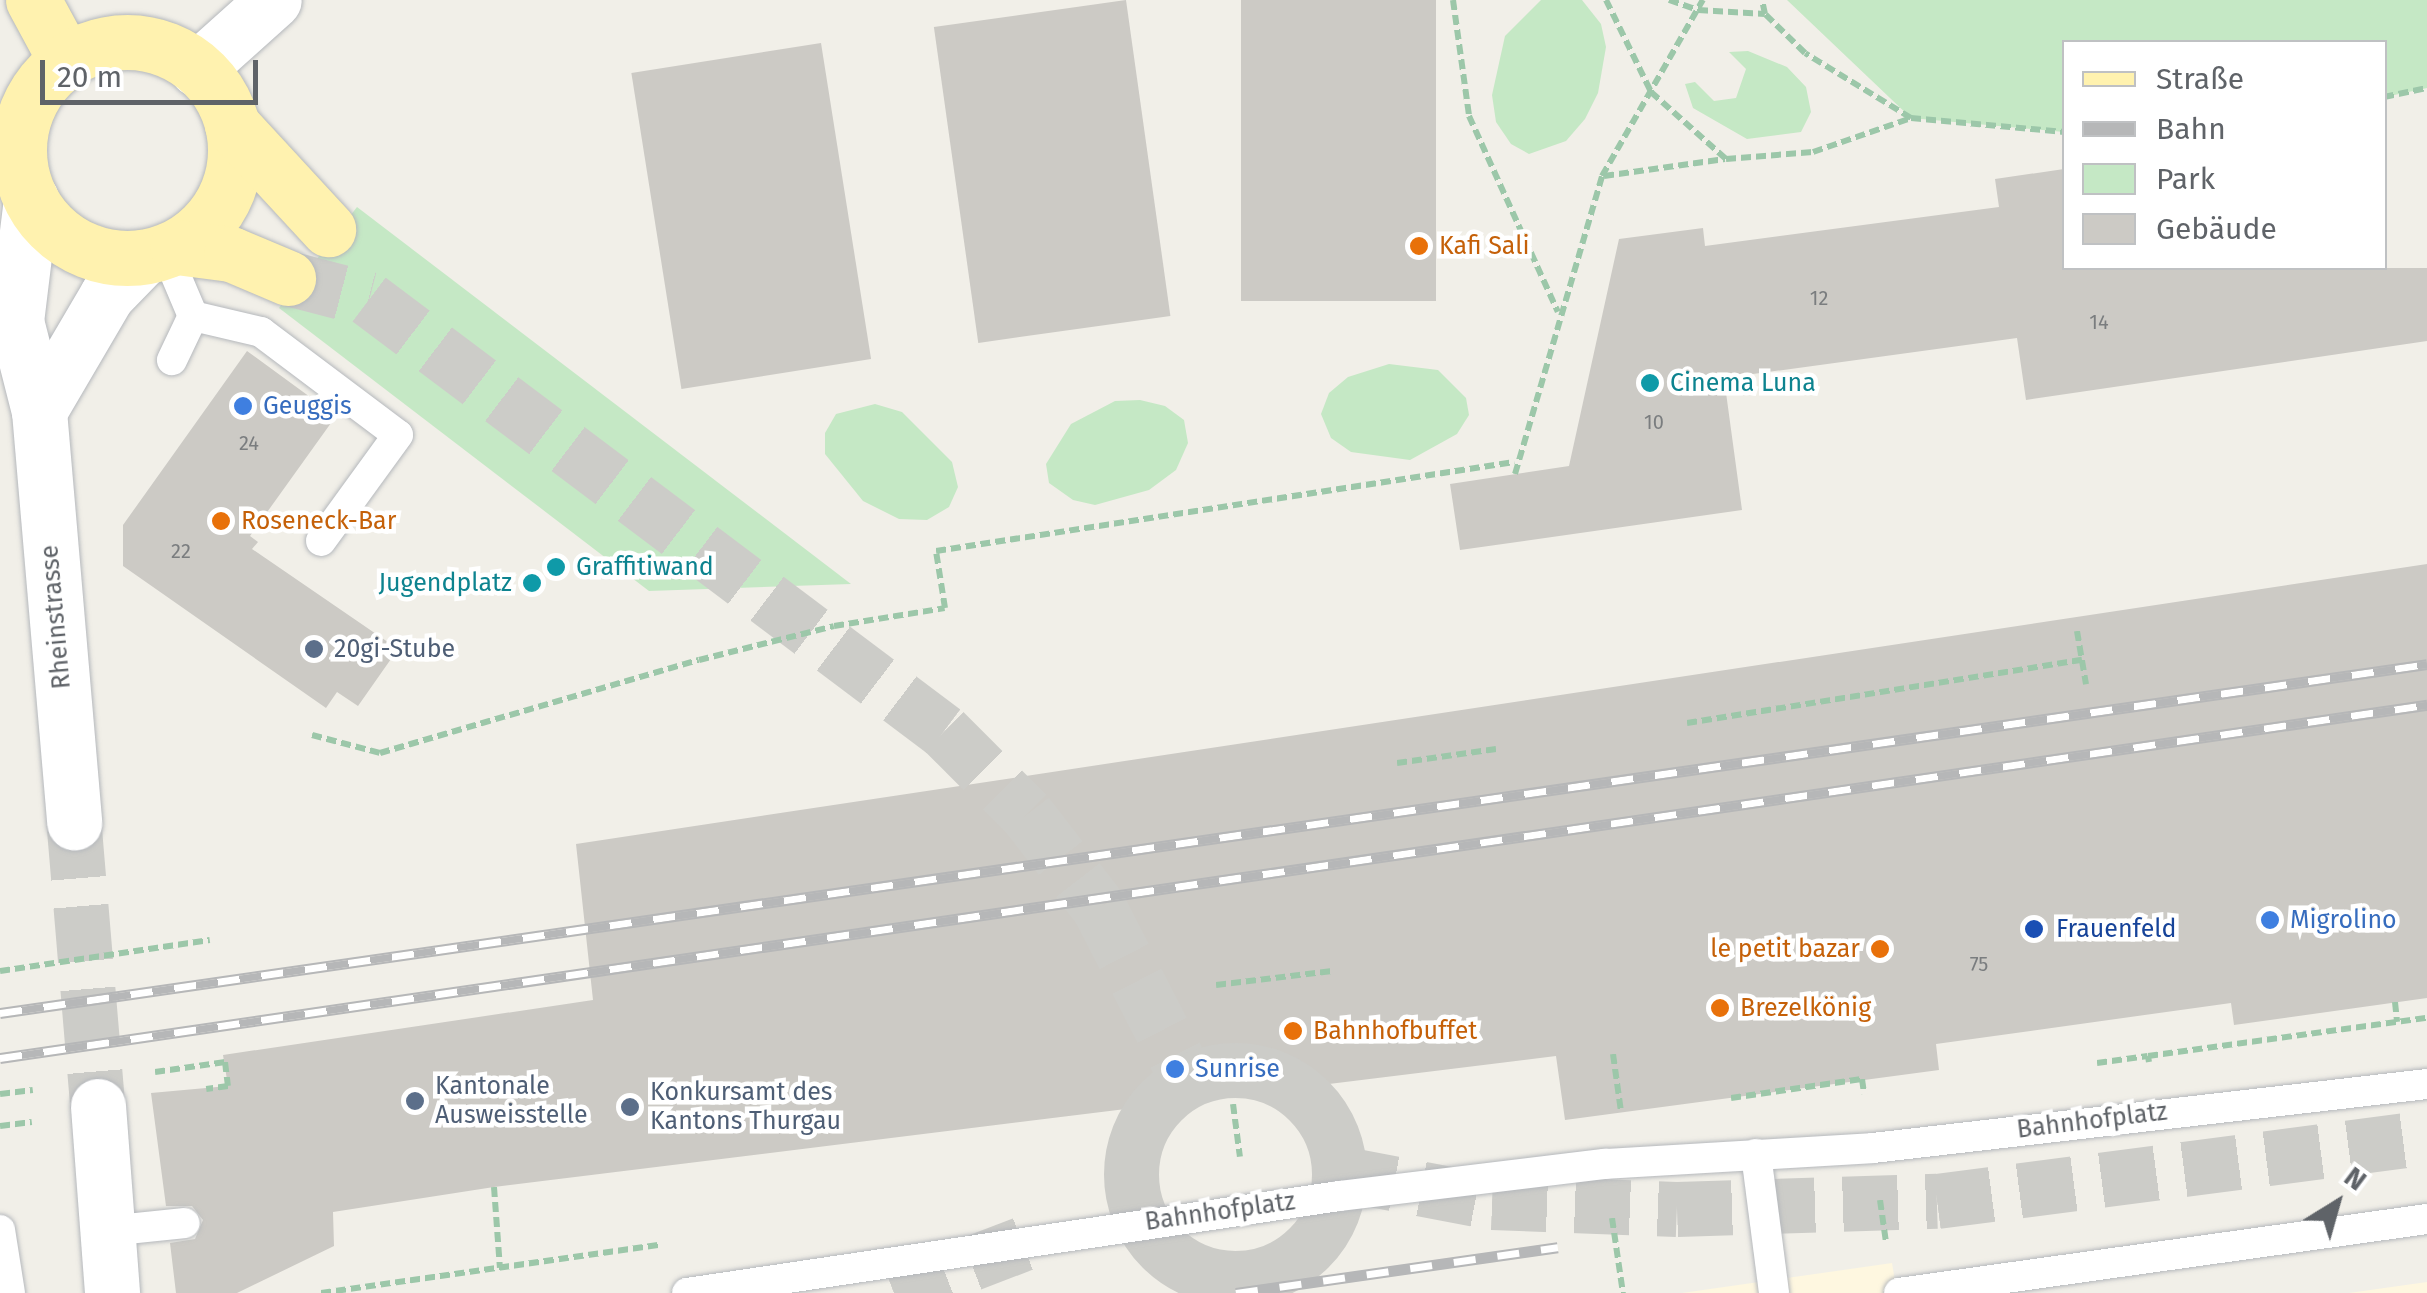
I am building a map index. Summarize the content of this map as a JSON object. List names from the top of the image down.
{
  "streets": {
    "main road": ["Rheinstrasse"],
    "lane": ["Bahnhofplatz"]
  },
  "places": [
    "Kafi Sali",
    "Cinema Luna",
    "Geuggis",
    "Roseneck-Bar",
    "Graffitiwand",
    "Jugendplatz",
    "20gi-Stube",
    "Migrolino",
    "Frauenfeld",
    "le petit bazar",
    "Brezelkönig",
    "Bahnhofbuffet",
    "Sunrise",
    "Kantonale Ausweisstelle",
    "Konkursamt des Kantons Thurgau"
  ],
  "house_numbers": [
    "12",
    "14",
    "10",
    "24",
    "22",
    "75"
  ],
  "legend": [
    "Straße",
    "Bahn",
    "Park",
    "Gebäude"
  ],
  "scale_bar": "20 m",
  "north": "top right"
}
